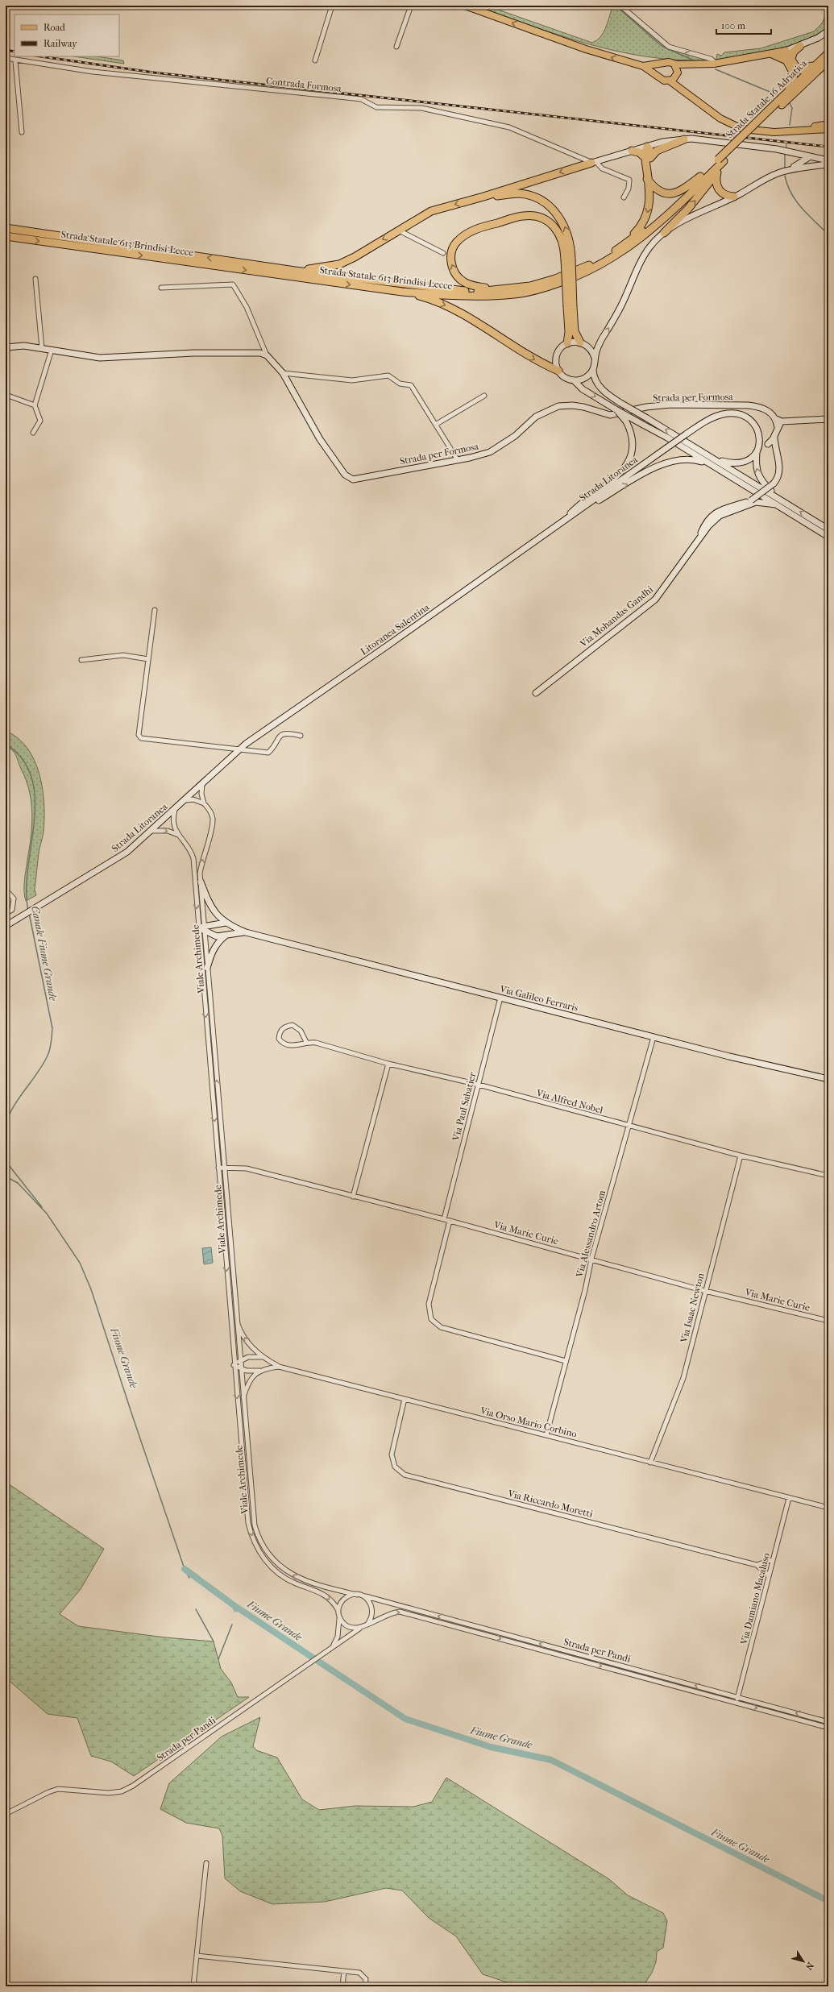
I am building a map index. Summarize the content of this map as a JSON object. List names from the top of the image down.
{
  "streets": {
    "highway": ["Strada Statale 16 Adriatica", "Strada Statale 613 Brindisi-Lecce"],
    "street": [
      "Contrada Formosa",
      "Strada per Formosa",
      "Strada Litoranea",
      "Via Mohandas Gandhi",
      "Litoranea Salentina",
      "Viale Archimede",
      "Via Galileo Ferraris",
      "Via Alfred Nobel",
      "Via Paul Sabatier",
      "Via Marie Curie",
      "Via Alessandro Artom",
      "Via Isaac Newton",
      "Via Orso Mario Corbino",
      "Via Riccardo Moretti",
      "Via Damiano Macaluso",
      "Strada per Pandi"
    ]
  },
  "crossings": [
    ["Strada Statale 16 Adriatica", "Strada Statale 613 Brindisi-Lecce"],
    ["Strada Litoranea", "Litoranea Salentina"],
    ["Strada Litoranea", "Viale Archimede"],
    ["Viale Archimede", "Via Galileo Ferraris"],
    ["Viale Archimede", "Via Marie Curie"],
    ["Viale Archimede", "Via Orso Mario Corbino"],
    ["Viale Archimede", "Strada per Pandi"],
    ["Via Galileo Ferraris", "Via Paul Sabatier"],
    ["Via Galileo Ferraris", "Via Alessandro Artom"],
    ["Via Alfred Nobel", "Via Paul Sabatier"],
    ["Via Alfred Nobel", "Via Alessandro Artom"],
    ["Via Alfred Nobel", "Via Isaac Newton"],
    ["Via Paul Sabatier", "Via Marie Curie"],
    ["Via Marie Curie", "Via Alessandro Artom"],
    ["Via Marie Curie", "Via Isaac Newton"],
    ["Via Alessandro Artom", "Via Orso Mario Corbino"],
    ["Via Isaac Newton", "Via Orso Mario Corbino"],
    ["Via Orso Mario Corbino", "Via Riccardo Moretti"],
    ["Via Orso Mario Corbino", "Via Damiano Macaluso"],
    ["Via Riccardo Moretti", "Via Damiano Macaluso"],
    ["Via Damiano Macaluso", "Strada per Pandi"]
  ],
  "water": ["Canale Fiume Grande", "Fiume Grande"],
  "legend": ["Road", "Railway"],
  "scale_bar": "100 m",
  "north": "bottom right"
}
